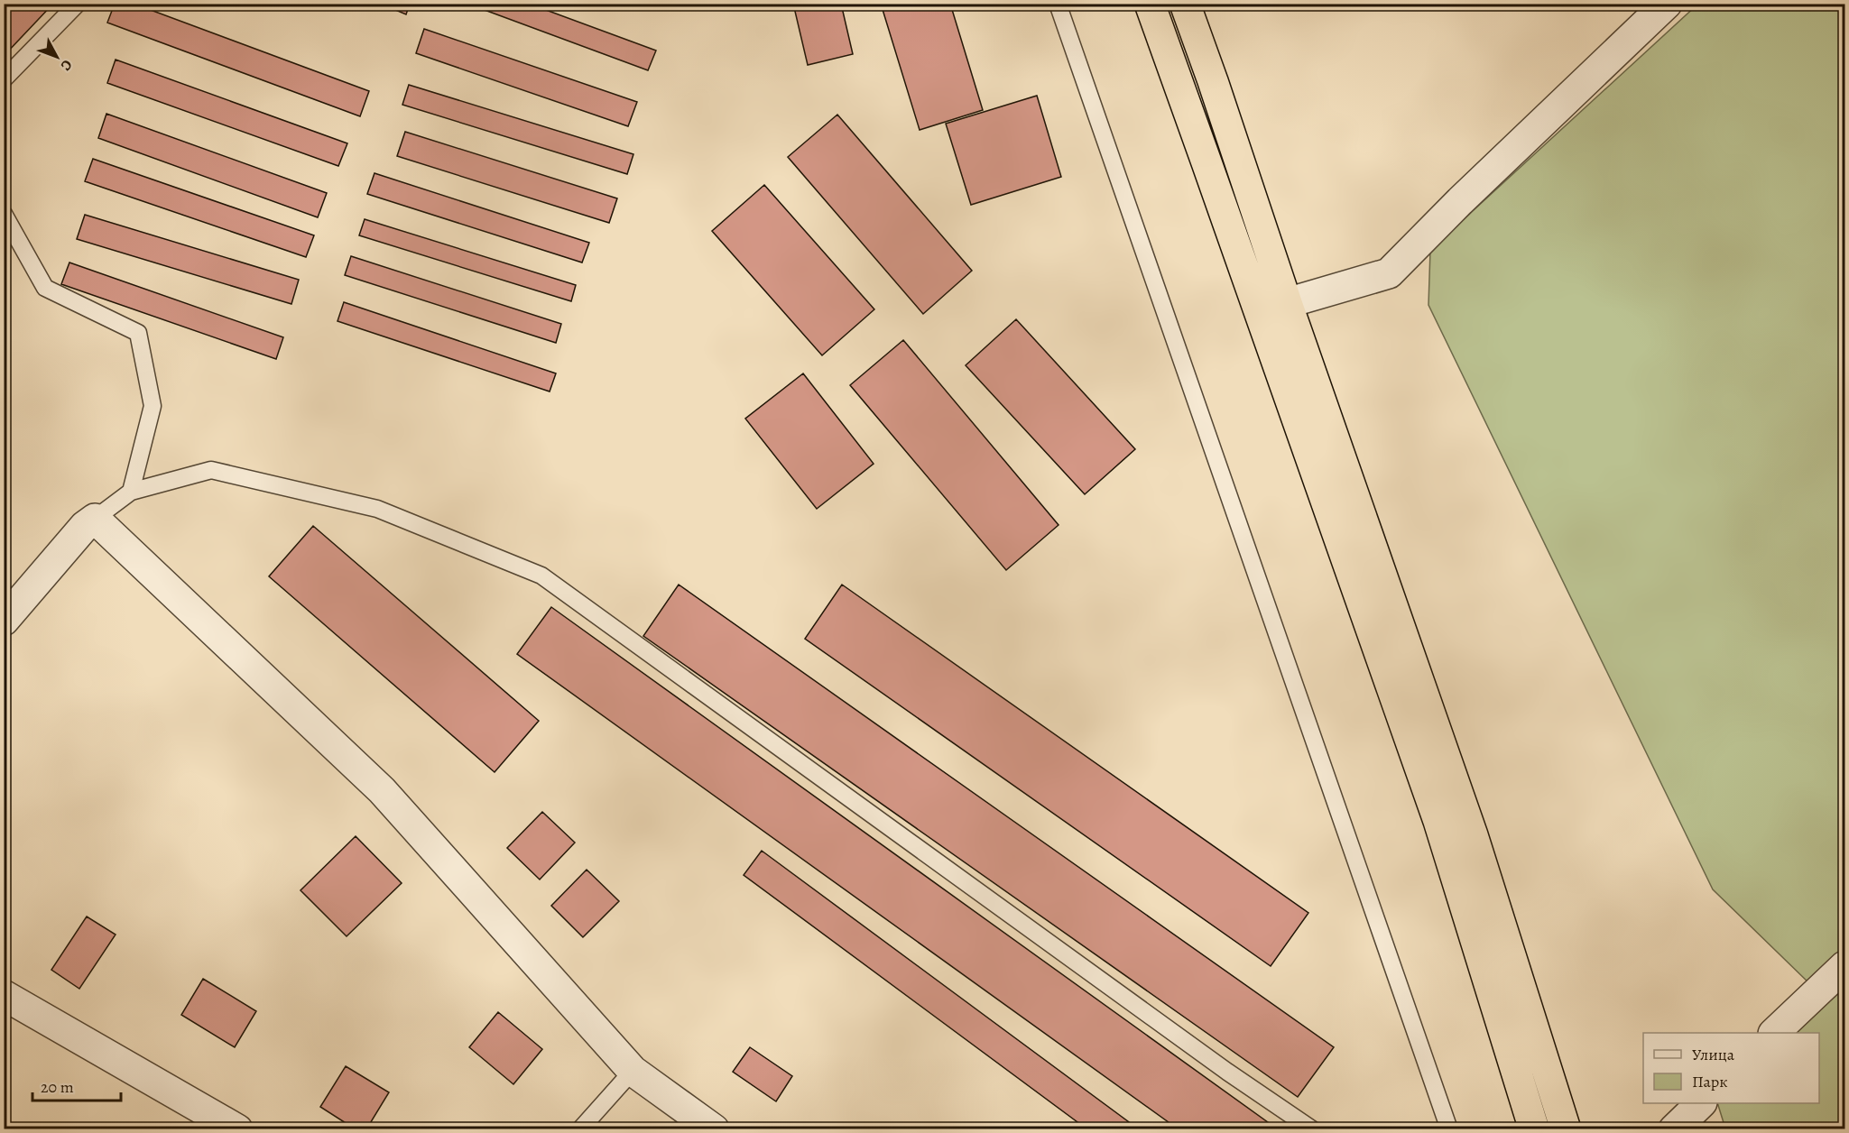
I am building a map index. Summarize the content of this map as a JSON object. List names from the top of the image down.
{
  "legend": ["Улица", "Парк"],
  "scale_bar": "20 m",
  "north": "bottom right"
}
